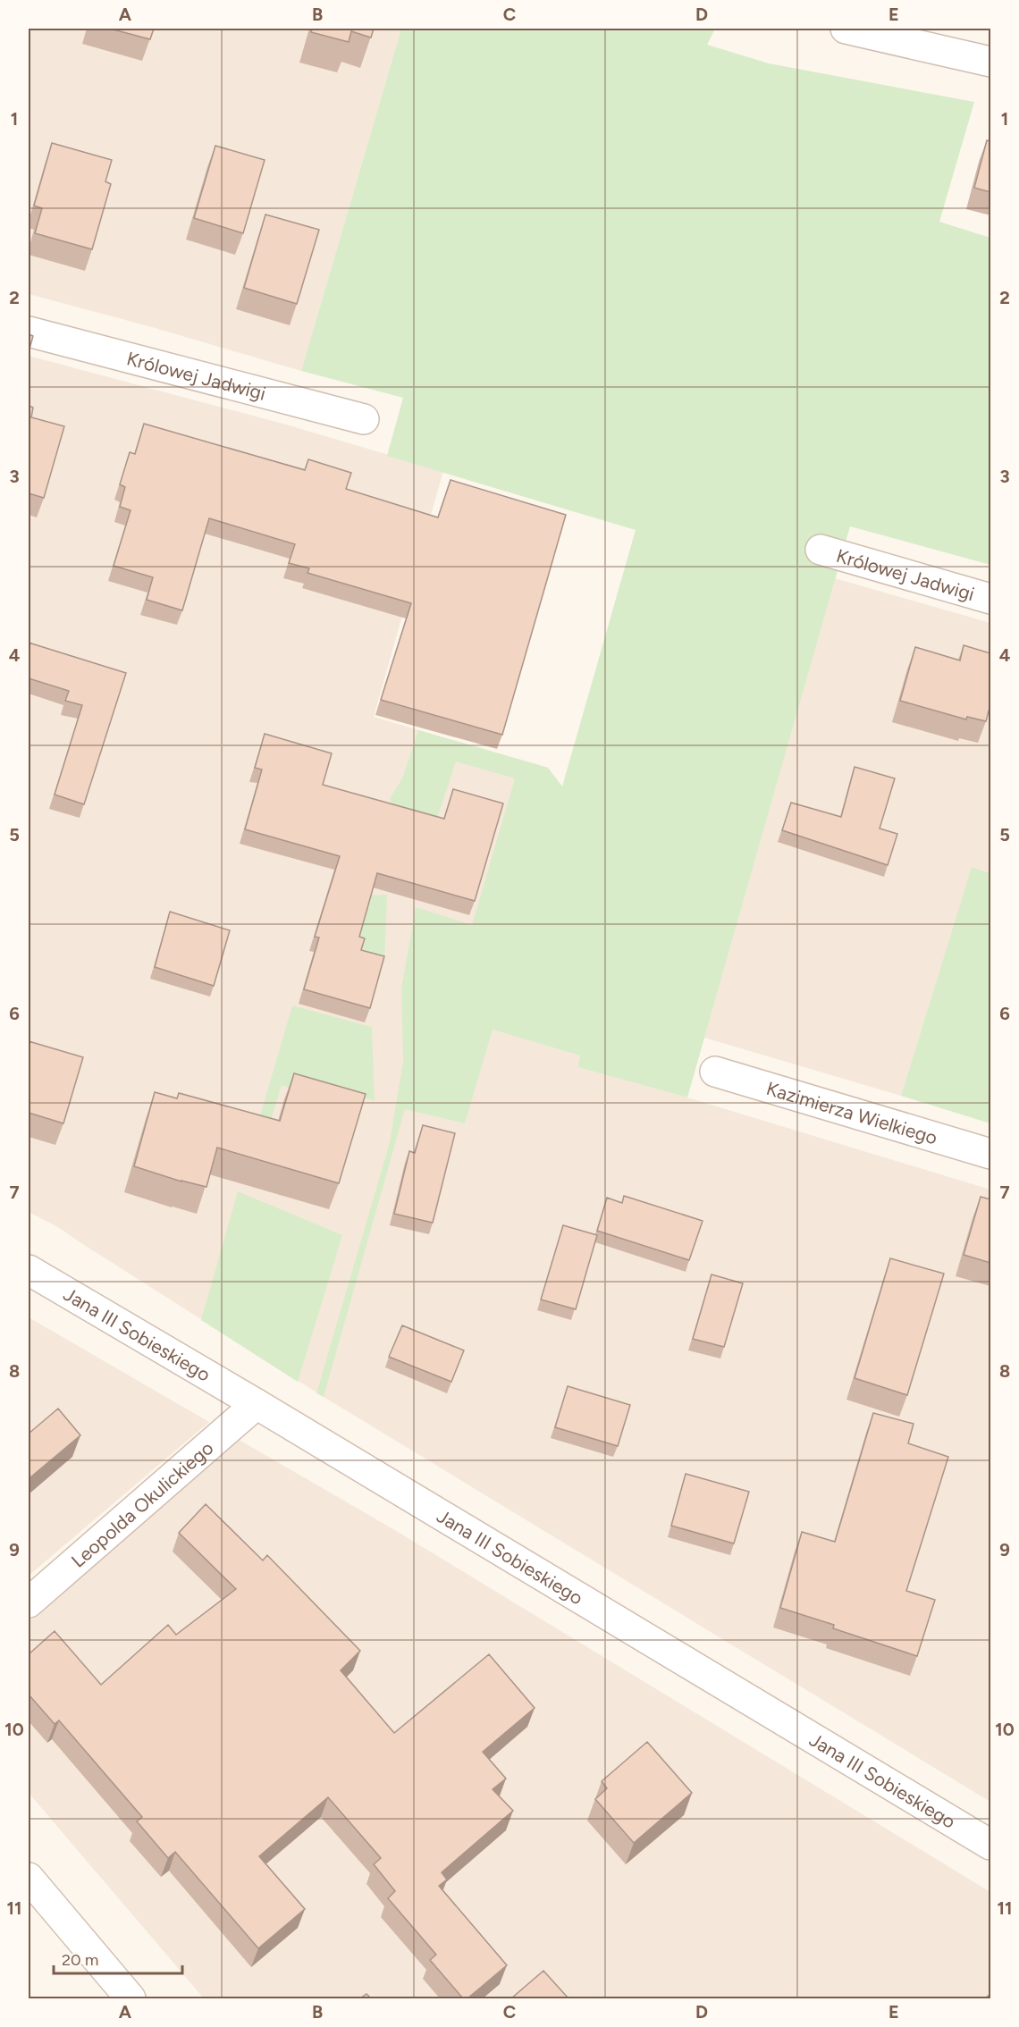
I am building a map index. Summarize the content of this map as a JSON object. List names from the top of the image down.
{
  "streets": {
    "street": [
      "Królowej Jadwigi",
      "Kazimierza Wielkiego",
      "Jana III Sobieskiego",
      "Leopolda Okulickiego"
    ]
  },
  "crossings": [
    ["Jana III Sobieskiego", "Leopolda Okulickiego"]
  ],
  "scale_bar": "20 m",
  "grid": {
    "columns": [
      "A",
      "B",
      "C",
      "D",
      "E"
    ],
    "rows": [
      "1",
      "2",
      "3",
      "4",
      "5",
      "6",
      "7",
      "8",
      "9",
      "10",
      "11"
    ]
  }
}
